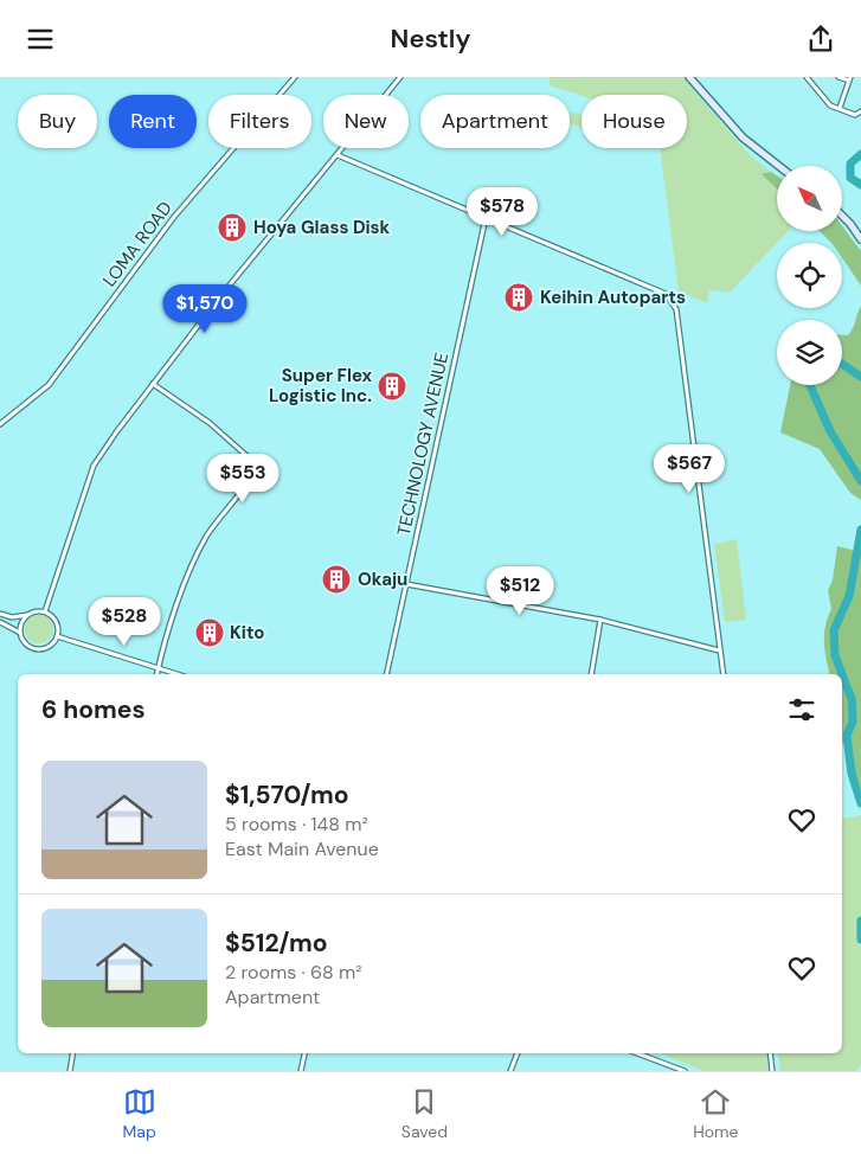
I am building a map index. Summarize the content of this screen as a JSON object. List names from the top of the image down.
{
  "streets": {
    "street": ["LOMA ROAD", "TECHNOLOGY AVENUE"]
  },
  "places": {
    "building": [
      "Hoya Glass Disk",
      "Keihin Autoparts",
      "Super Flex Logistic Inc.",
      "Okaju",
      "Kito"
    ]
  },
  "north": "top left",
  "page": {
    "header": "Nestly",
    "chip": [
      "Buy",
      "Rent",
      "Filters",
      "New",
      "Apartment",
      "House"
    ],
    "price": [
      "$578",
      "$1,570",
      "$567",
      "$553",
      "$512",
      "$528"
    ],
    "heading": "6 homes",
    "list": [
      {
        "name": "$1,570/mo",
        "note": "5 rooms · 148 m² · East Main Avenue"
      },
      {
        "name": "$512/mo",
        "note": "2 rooms · 68 m² · Apartment"
      }
    ],
    "tabs": ["Map", "Saved", "Home"]
  }
}
